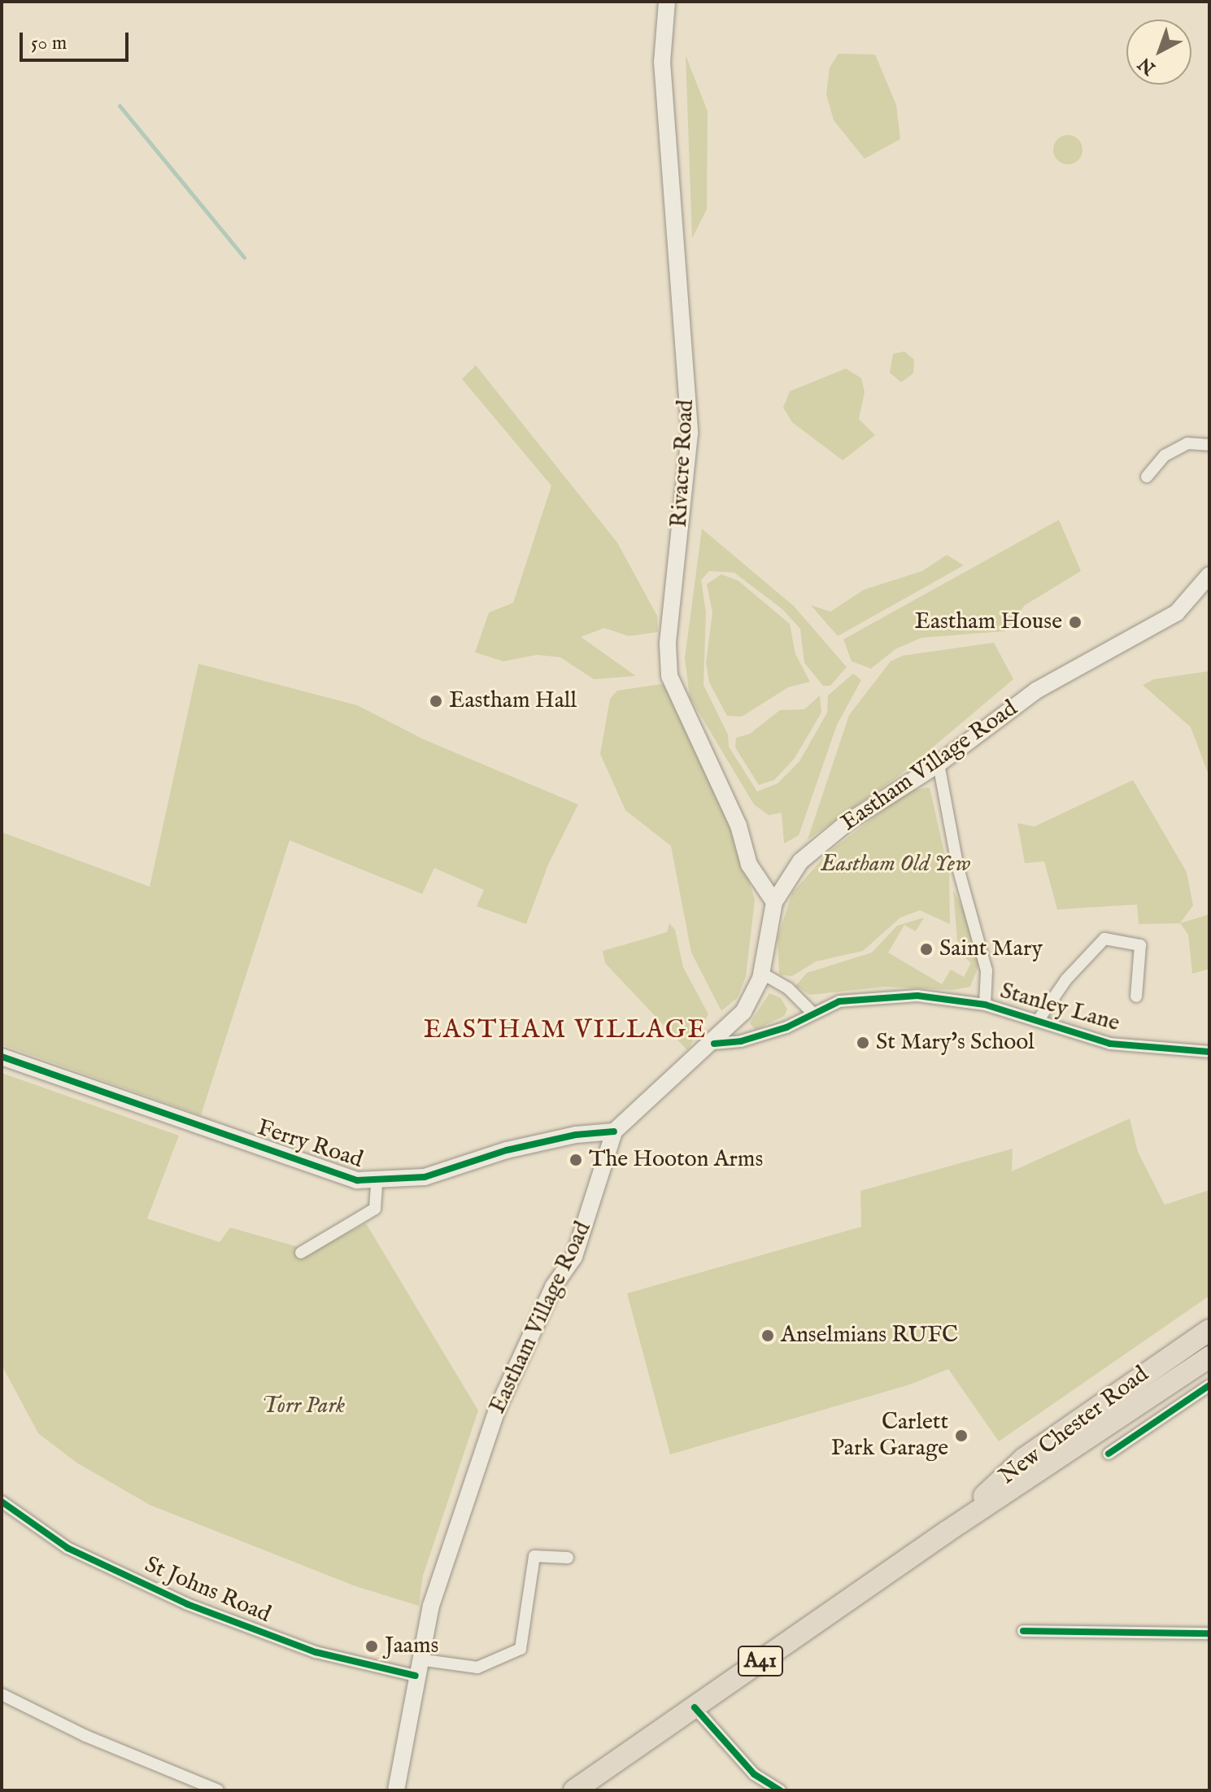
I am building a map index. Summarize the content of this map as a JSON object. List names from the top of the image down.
{
  "streets": {
    "highway": ["New Chester Road", "A41"],
    "main road": ["Rivacre Road", "Eastham Village Road", "Ferry Road"],
    "street": ["Stanley Lane", "St Johns Road"]
  },
  "crossings": [
    ["Rivacre Road", "Eastham Village Road"],
    ["Eastham Village Road", "Stanley Lane"],
    ["Eastham Village Road", "Ferry Road"],
    ["Eastham Village Road", "St Johns Road"]
  ],
  "districts": ["EASTHAM VILLAGE"],
  "parks": ["Eastham Old Yew", "Torr Park"],
  "places": [
    "Eastham House",
    "Eastham Hall",
    "Saint Mary",
    "St Mary's School",
    "The Hooton Arms",
    "Anselmians RUFC",
    "Carlett Park Garage",
    "Jaams"
  ],
  "scale_bar": "50 m",
  "north": "bottom left"
}
